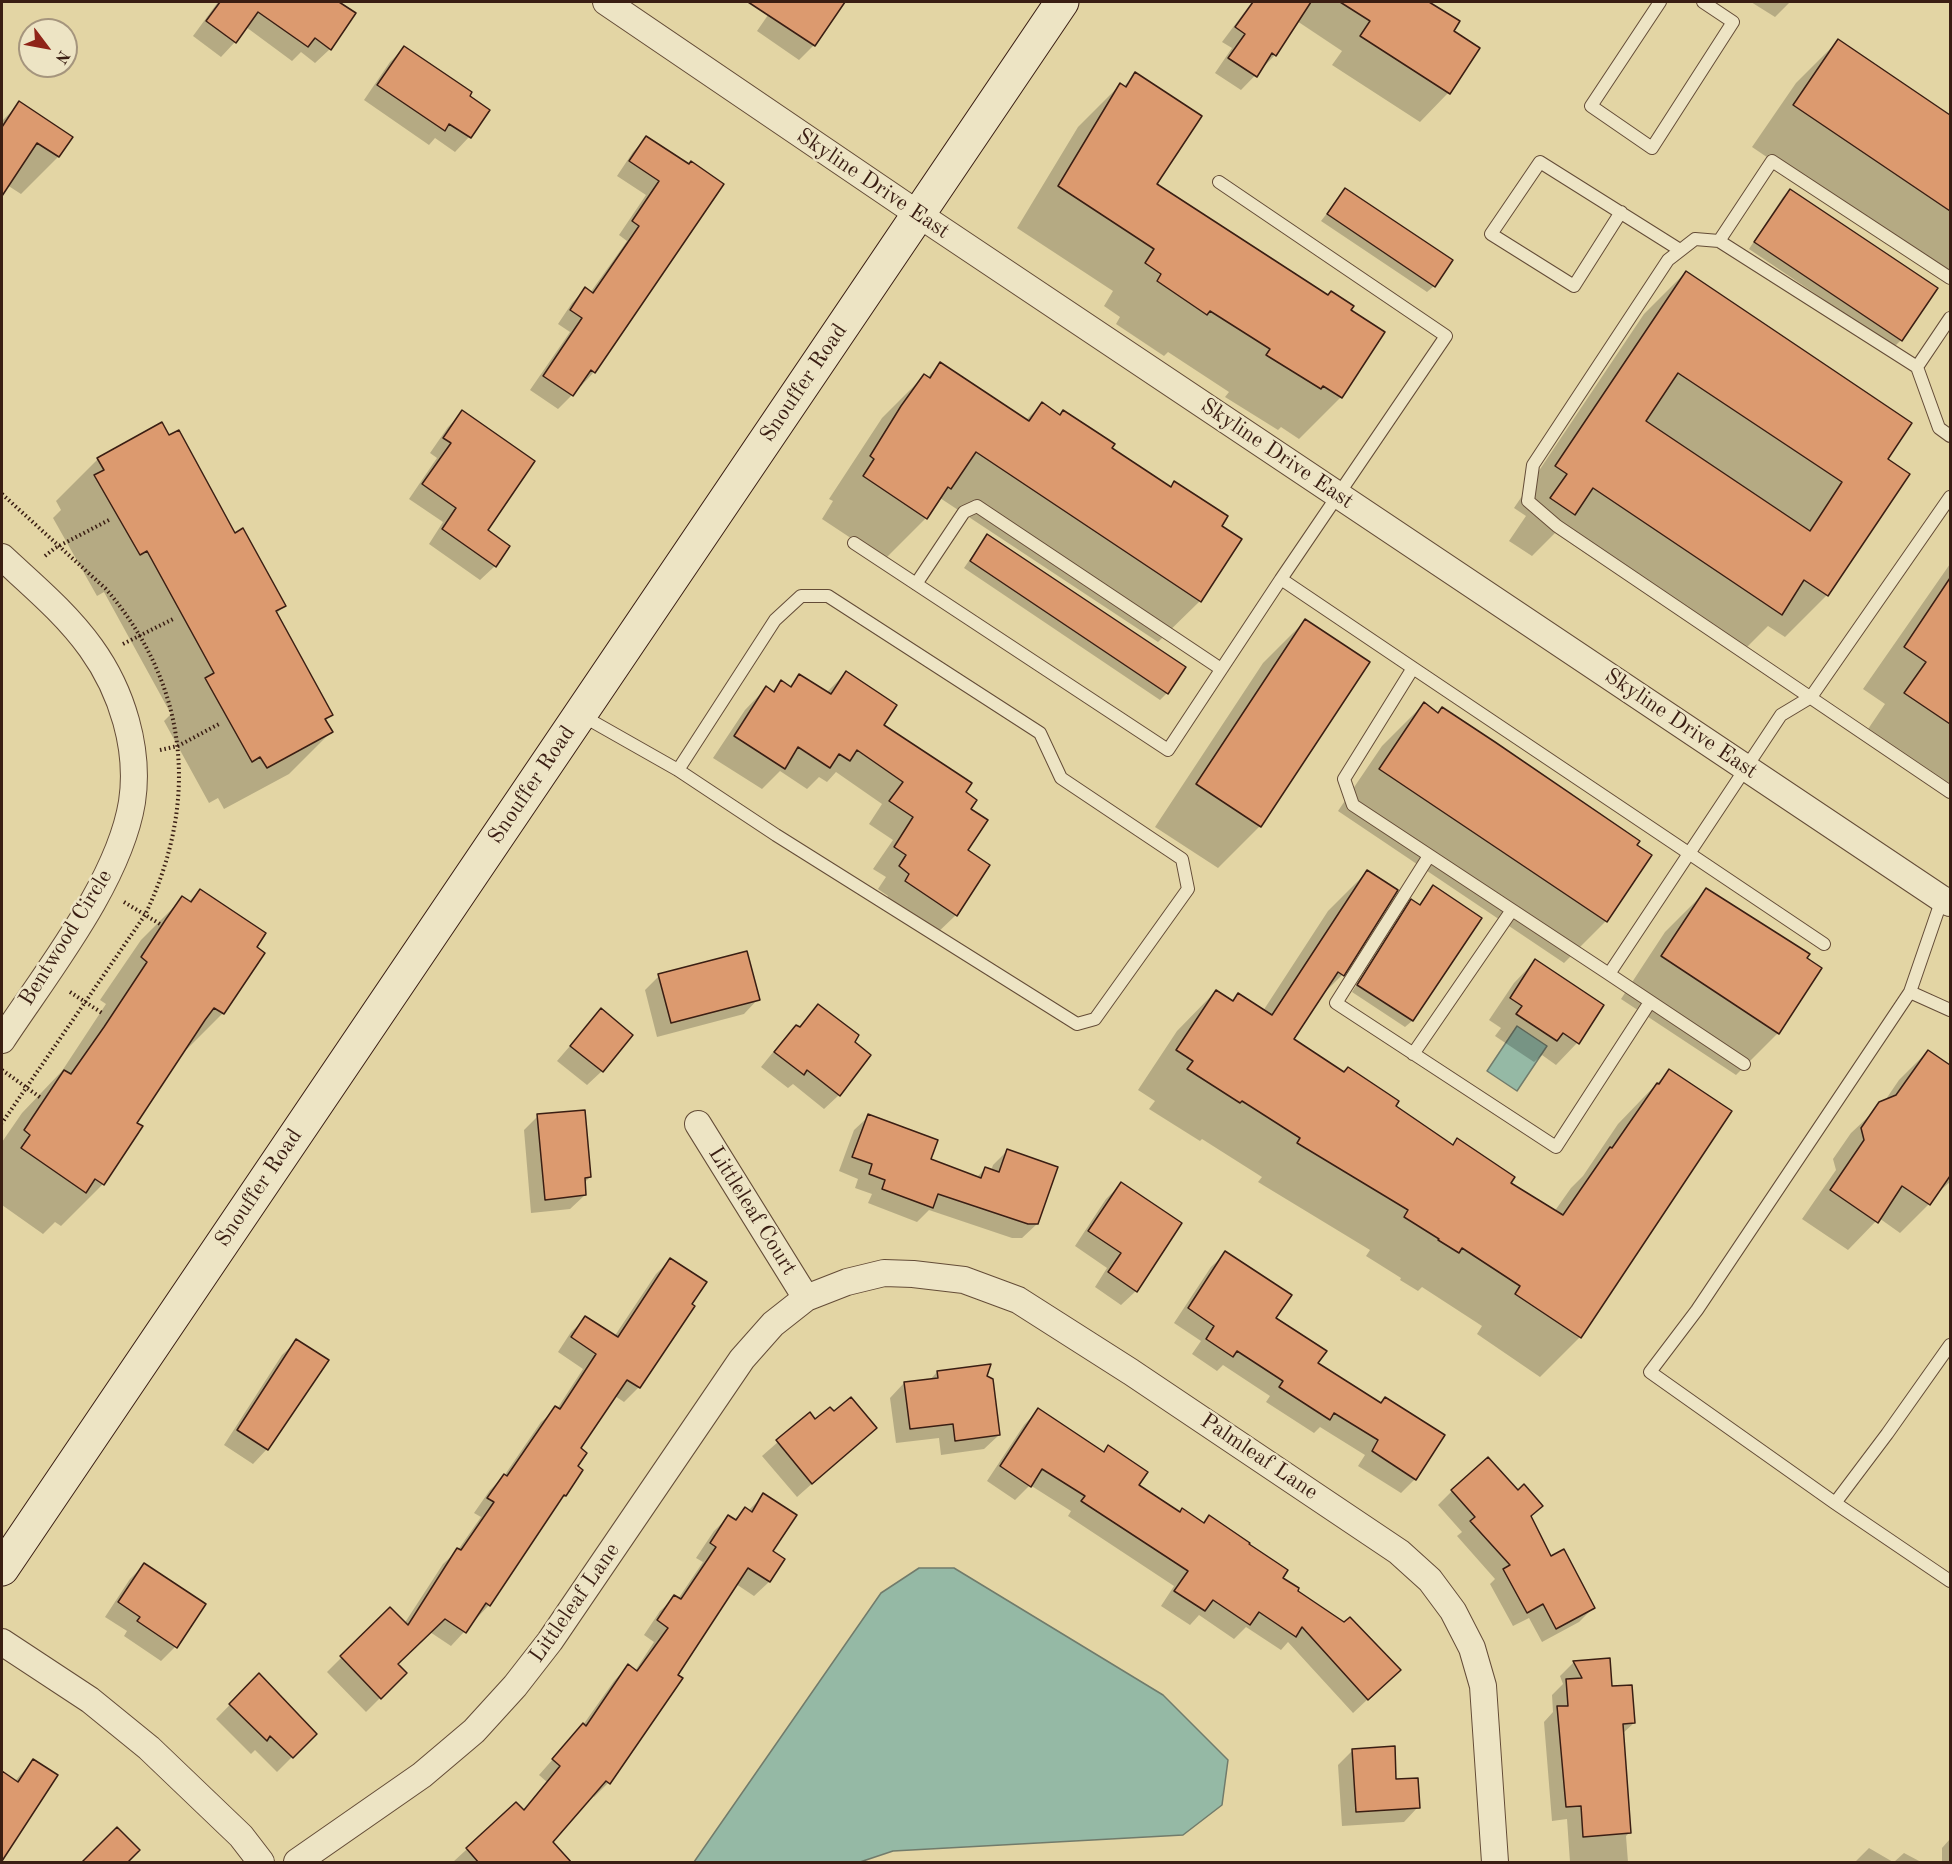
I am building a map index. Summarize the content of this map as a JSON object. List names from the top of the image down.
{
  "streets": {
    "main road": ["Snouffer Road"],
    "street": [
      "Skyline Drive East",
      "Bentwood Circle",
      "Littleleaf Court",
      "Palmleaf Lane",
      "Littleleaf Lane"
    ]
  },
  "crossings": [
    ["Skyline Drive East", "Snouffer Road"],
    ["Littleleaf Court", "Palmleaf Lane"],
    ["Littleleaf Court", "Littleleaf Lane"],
    ["Palmleaf Lane", "Littleleaf Lane"]
  ],
  "north": "bottom right"
}
